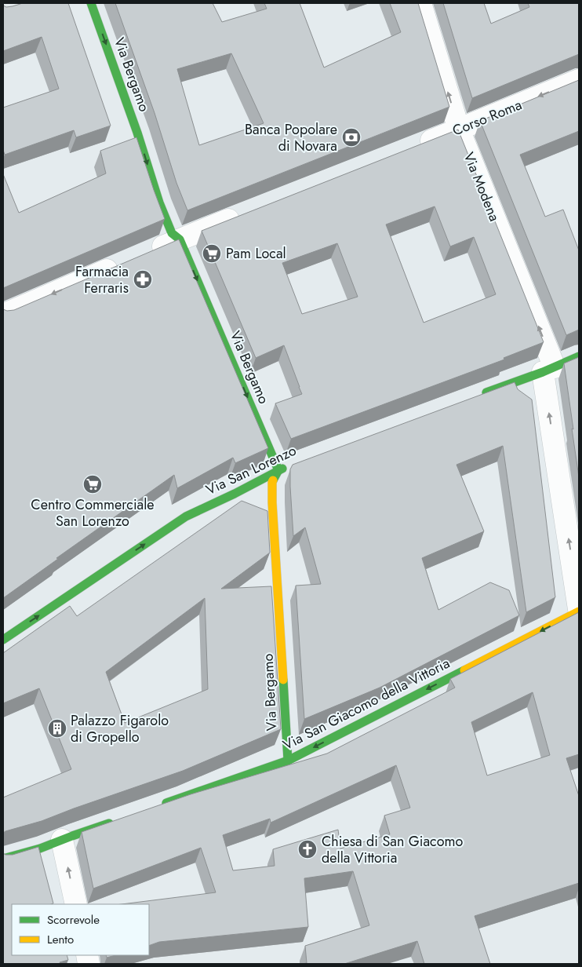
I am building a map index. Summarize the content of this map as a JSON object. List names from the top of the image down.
{
  "streets": {
    "street": [
      "Via Bergamo",
      "Corso Roma",
      "Via Modena",
      "Via San Lorenzo",
      "Via San Giacomo della Vittoria"
    ]
  },
  "crossings": [
    ["Via Bergamo", "Via San Lorenzo"],
    ["Via Bergamo", "Via San Giacomo della Vittoria"],
    ["Corso Roma", "Via Modena"],
    ["Via Modena", "Via San Giacomo della Vittoria"]
  ],
  "one_way": [
    "Via Bergamo",
    "Corso Roma",
    "Via Modena",
    "Via San Lorenzo",
    "Via San Giacomo della Vittoria"
  ],
  "places": {
    "bank": ["Banca Popolare di Novara"],
    "supermarket": ["Pam Local", "Centro Commerciale San Lorenzo"],
    "pharmacy": ["Farmacia Ferraris"],
    "building": ["Palazzo Figarolo di Gropello"],
    "church": ["Chiesa di San Giacomo della Vittoria"]
  },
  "legend": ["Scorrevole", "Lento"]
}
